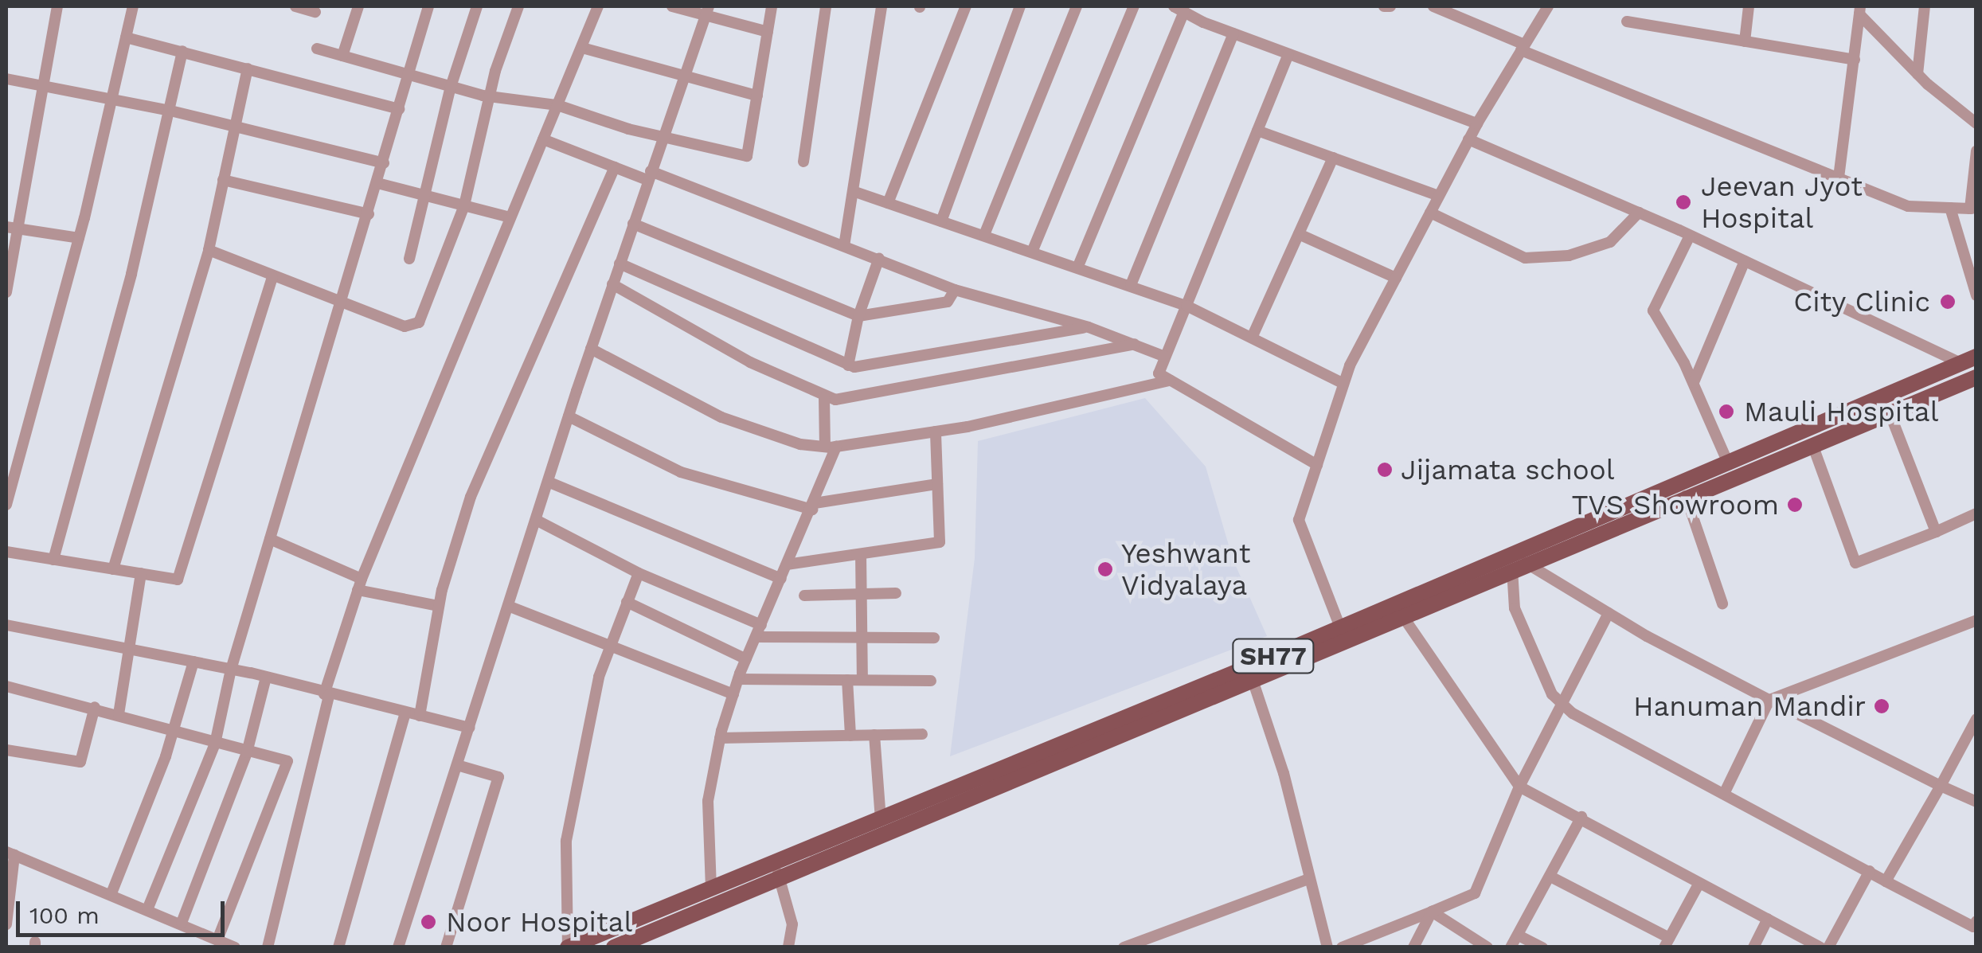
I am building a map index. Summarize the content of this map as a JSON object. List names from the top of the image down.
{
  "streets": {
    "main road": ["SH77"]
  },
  "places": [
    "Jeevan Jyot Hospital",
    "City Clinic",
    "Mauli Hospital",
    "Jijamata school",
    "TVS Showroom",
    "Yeshwant Vidyalaya",
    "Hanuman Mandir",
    "Noor Hospital"
  ],
  "scale_bar": "100 m"
}
